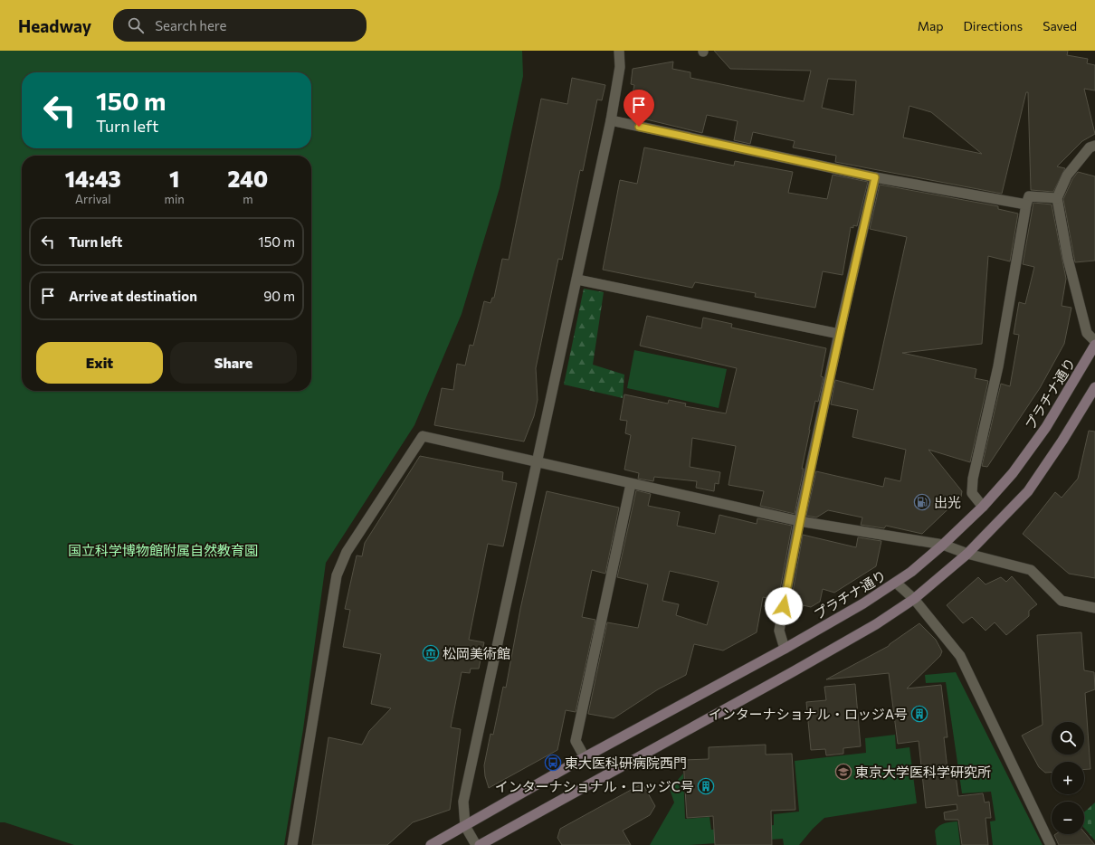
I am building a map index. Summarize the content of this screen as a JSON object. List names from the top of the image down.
{
  "streets": {
    "main road": ["プラチナ通り"]
  },
  "parks": ["国立科学博物館附属自然教育園"],
  "places": {
    "fuel station": ["出光"],
    "museum": ["松岡美術館"],
    "building": ["インターナショナル・ロッジA号", "インターナショナル・ロッジC号"],
    "bus stop": ["東大医科研病院西門"],
    "school or university": ["東京大学医科学研究所"]
  },
  "page": {
    "header": "Headway",
    "search": "Search here",
    "nav": ["Map", "Directions", "Saved"],
    "turn": ["150 m", "Turn left"],
    "eta": [
      "14:43",
      "Arrival",
      "1",
      "min",
      "240",
      "m"
    ],
    "list": [
      {
        "name": "Turn left",
        "value": "150 m"
      },
      {
        "name": "Arrive at destination",
        "value": "90 m"
      }
    ],
    "buttons": ["Exit", "Share"],
    "map_buttons": ["+", "−"]
  }
}
